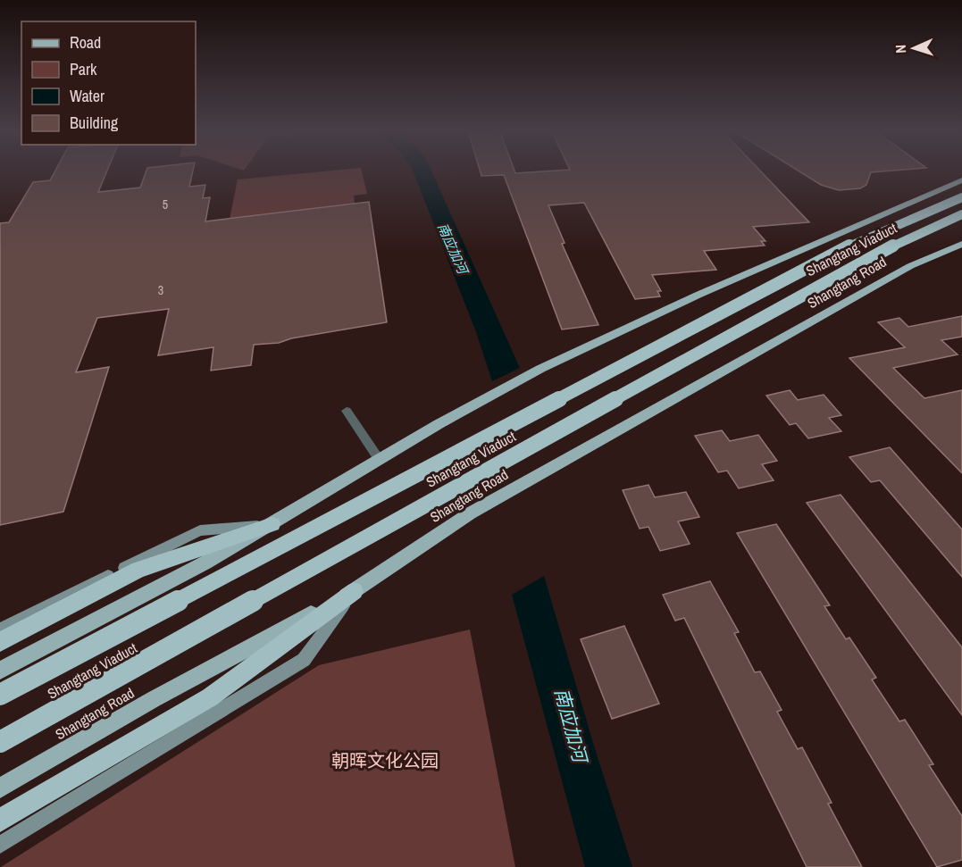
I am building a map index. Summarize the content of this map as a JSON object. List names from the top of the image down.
{
  "streets": {
    "highway": ["Shangtang Viaduct"],
    "main road": ["Shangtang Road"]
  },
  "water": ["南应加河"],
  "parks": ["朝晖文化公园"],
  "house_numbers": ["5", "3"],
  "legend": [
    "Road",
    "Park",
    "Water",
    "Building"
  ],
  "north": "left"
}
